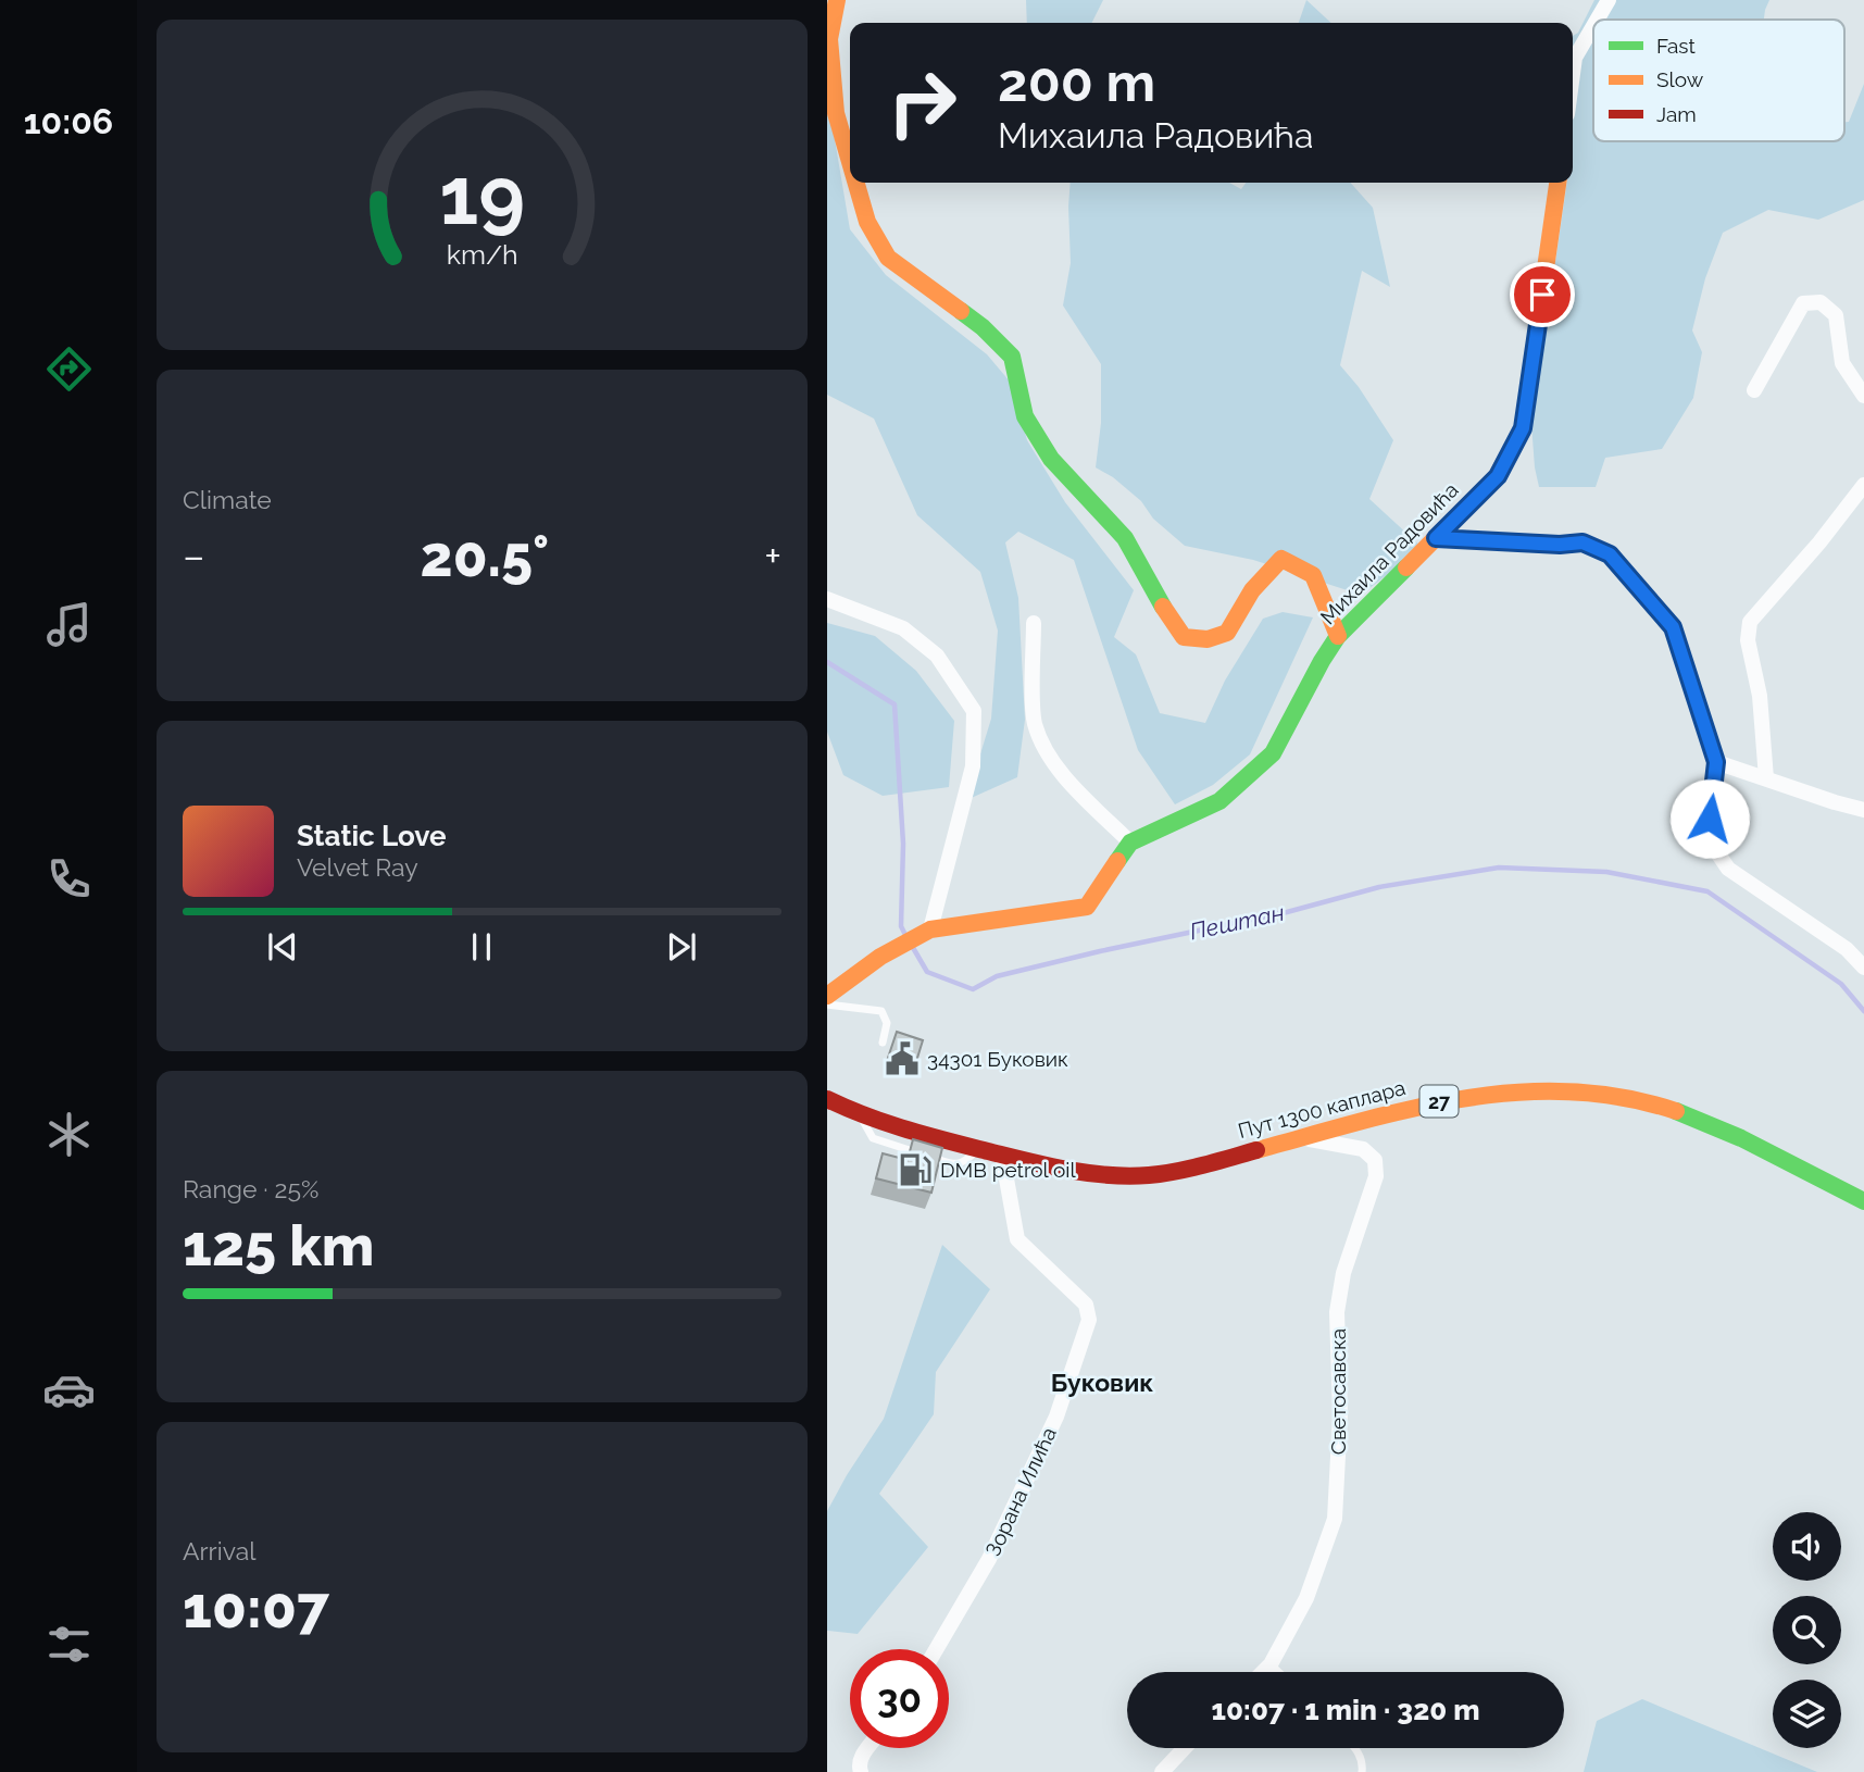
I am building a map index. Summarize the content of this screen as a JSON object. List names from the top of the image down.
{
  "streets": {
    "street": [
      "Михаила Радовића",
      "27",
      "Пут 1300 каплара",
      "Светосавска",
      "Зорана Илића"
    ]
  },
  "crossings": [
    ["Пут 1300 каплара", "Светосавска"],
    ["Пут 1300 каплара", "Зорана Илића"]
  ],
  "districts": ["Буковик"],
  "water": ["Пештан"],
  "places": {
    "public building": ["34301 Буковик"],
    "fuel station": ["DMB petrol oil"]
  },
  "legend": ["Fast", "Slow", "Jam"],
  "page": {
    "tabs": "10:06",
    "turn": ["200 m", "Михаила Радовића"],
    "tile": [
      "Climate",
      ["Range · 25%", "125 km"],
      ["Arrival", "10:07"]
    ],
    "heat": ["−", "20.5°", "+"],
    "song": ["Static Love", "Velvet Ray"],
    "limit": "30",
    "trip": "10:07 · 1 min · 320 m",
    "gauge": ["19", "km/h"]
  }
}
